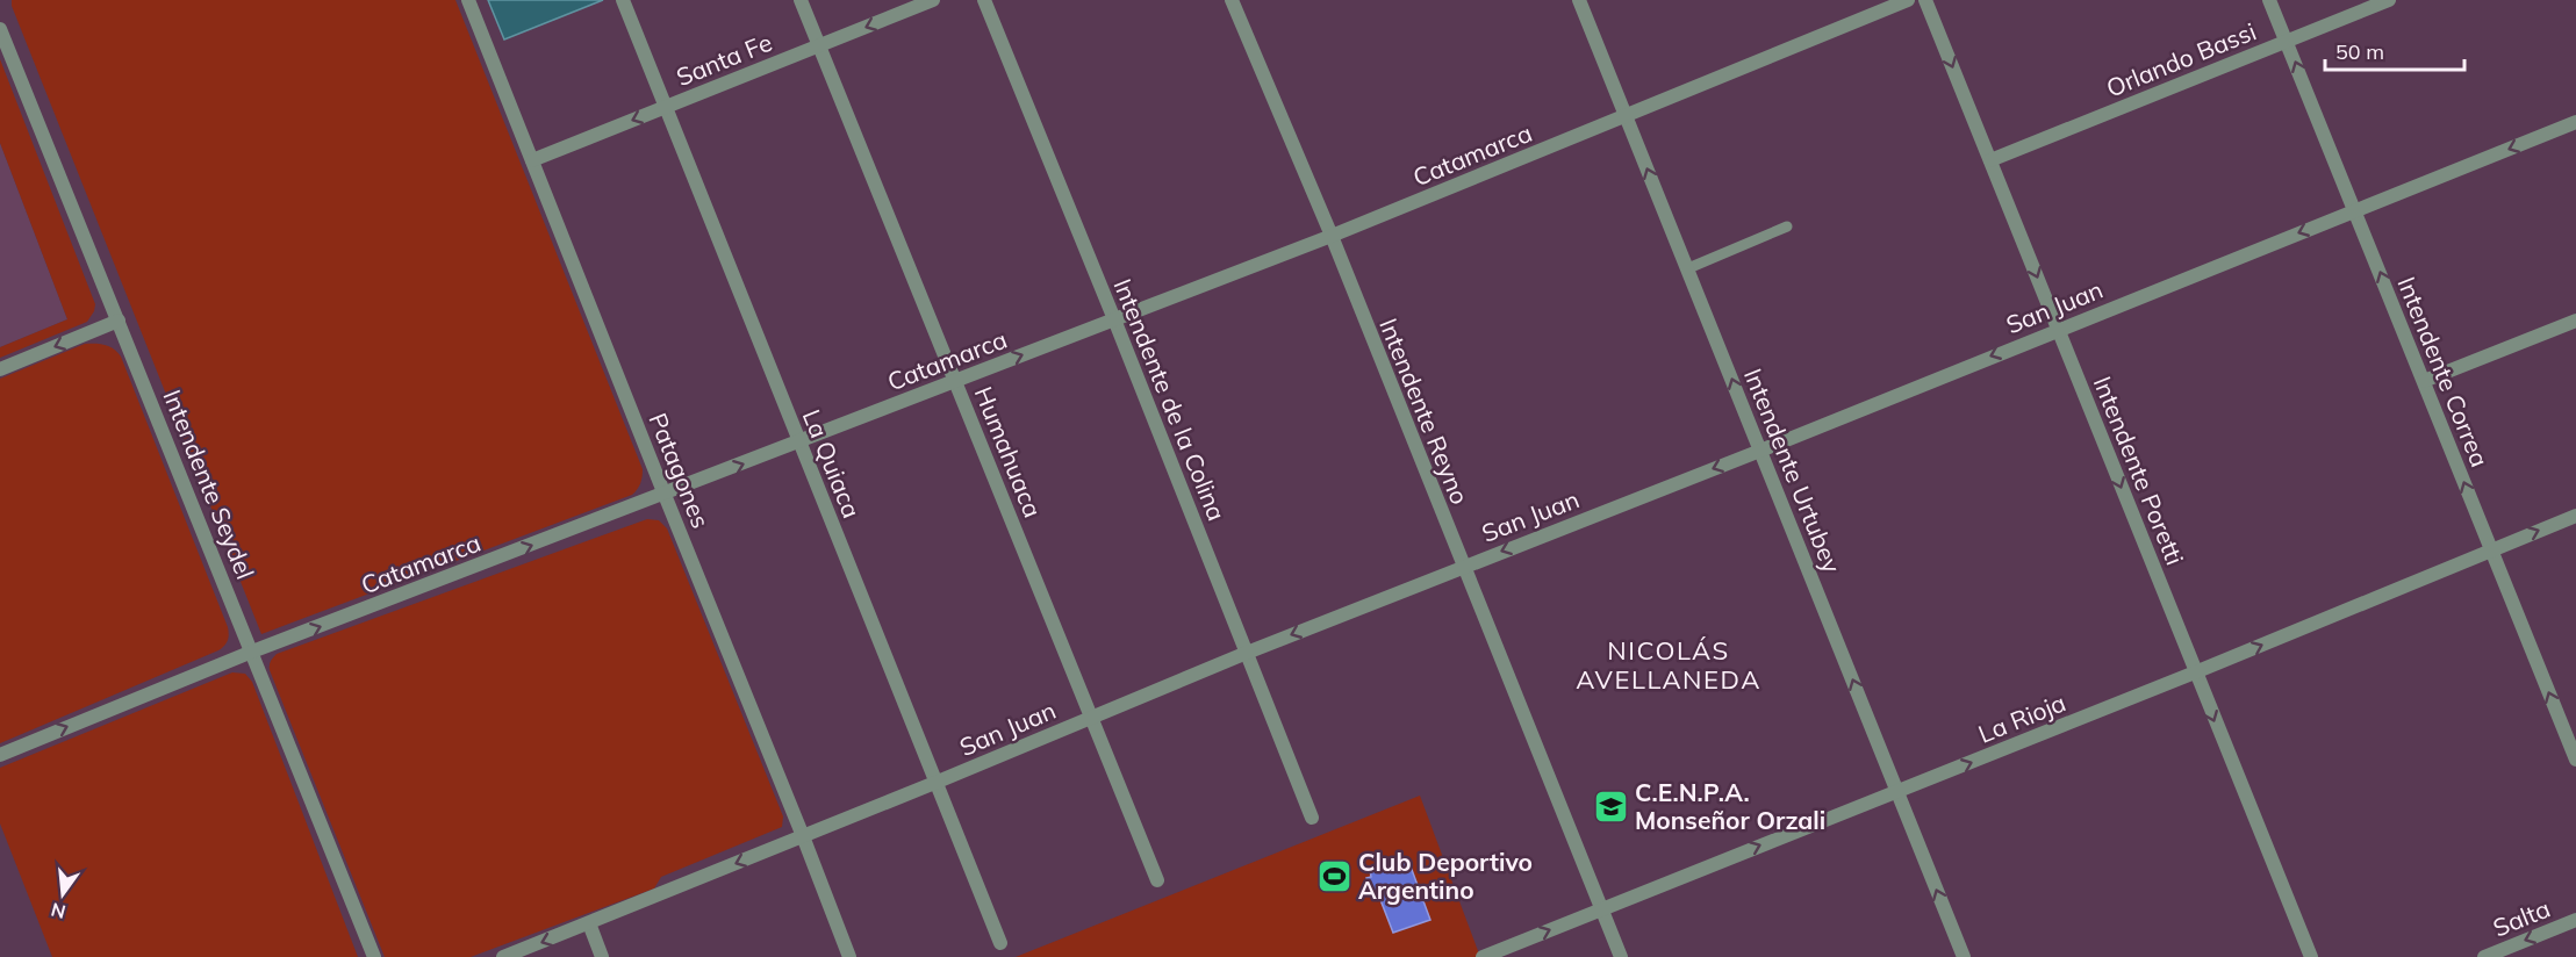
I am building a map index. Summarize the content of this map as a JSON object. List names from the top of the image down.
{
  "streets": {
    "street": [
      "Santa Fe",
      "Orlando Bassi",
      "Catamarca",
      "San Juan",
      "Intendente Correa",
      "Intendente de la Colina",
      "Intendente Reyno",
      "Humahuaca",
      "La Quiaca",
      "Patagones",
      "Intendente Urtubey",
      "Intendente Poretti",
      "Intendente Seydel",
      "La Rioja",
      "Salta"
    ]
  },
  "crossings": [
    ["Santa Fe", "Humahuaca"],
    ["Santa Fe", "La Quiaca"],
    ["Santa Fe", "Patagones"],
    ["Orlando Bassi", "Intendente Correa"],
    ["Orlando Bassi", "Intendente Poretti"],
    ["Catamarca", "Intendente de la Colina"],
    ["Catamarca", "Intendente Reyno"],
    ["Catamarca", "Humahuaca"],
    ["Catamarca", "La Quiaca"],
    ["Catamarca", "Patagones"],
    ["Catamarca", "Intendente Urtubey"],
    ["Catamarca", "Intendente Seydel"],
    ["San Juan", "Intendente Correa"],
    ["San Juan", "Intendente de la Colina"],
    ["San Juan", "Intendente Reyno"],
    ["San Juan", "Humahuaca"],
    ["San Juan", "La Quiaca"],
    ["San Juan", "Patagones"],
    ["San Juan", "Intendente Urtubey"],
    ["San Juan", "Intendente Poretti"],
    ["Intendente Correa", "La Rioja"],
    ["Intendente Reyno", "La Rioja"],
    ["Intendente Urtubey", "La Rioja"],
    ["Intendente Poretti", "La Rioja"]
  ],
  "one_way": [
    "Santa Fe",
    "Catamarca",
    "San Juan",
    "Intendente Correa",
    "Intendente Urtubey",
    "Intendente Poretti",
    "La Rioja",
    "Salta"
  ],
  "districts": ["NICOLÁS AVELLANEDA"],
  "places": {
    "school or university": ["C.E.N.P.A. Monseñor Orzali"],
    "sports": ["Club Deportivo Argentino"]
  },
  "scale_bar": "50 m",
  "north": "bottom"
}
